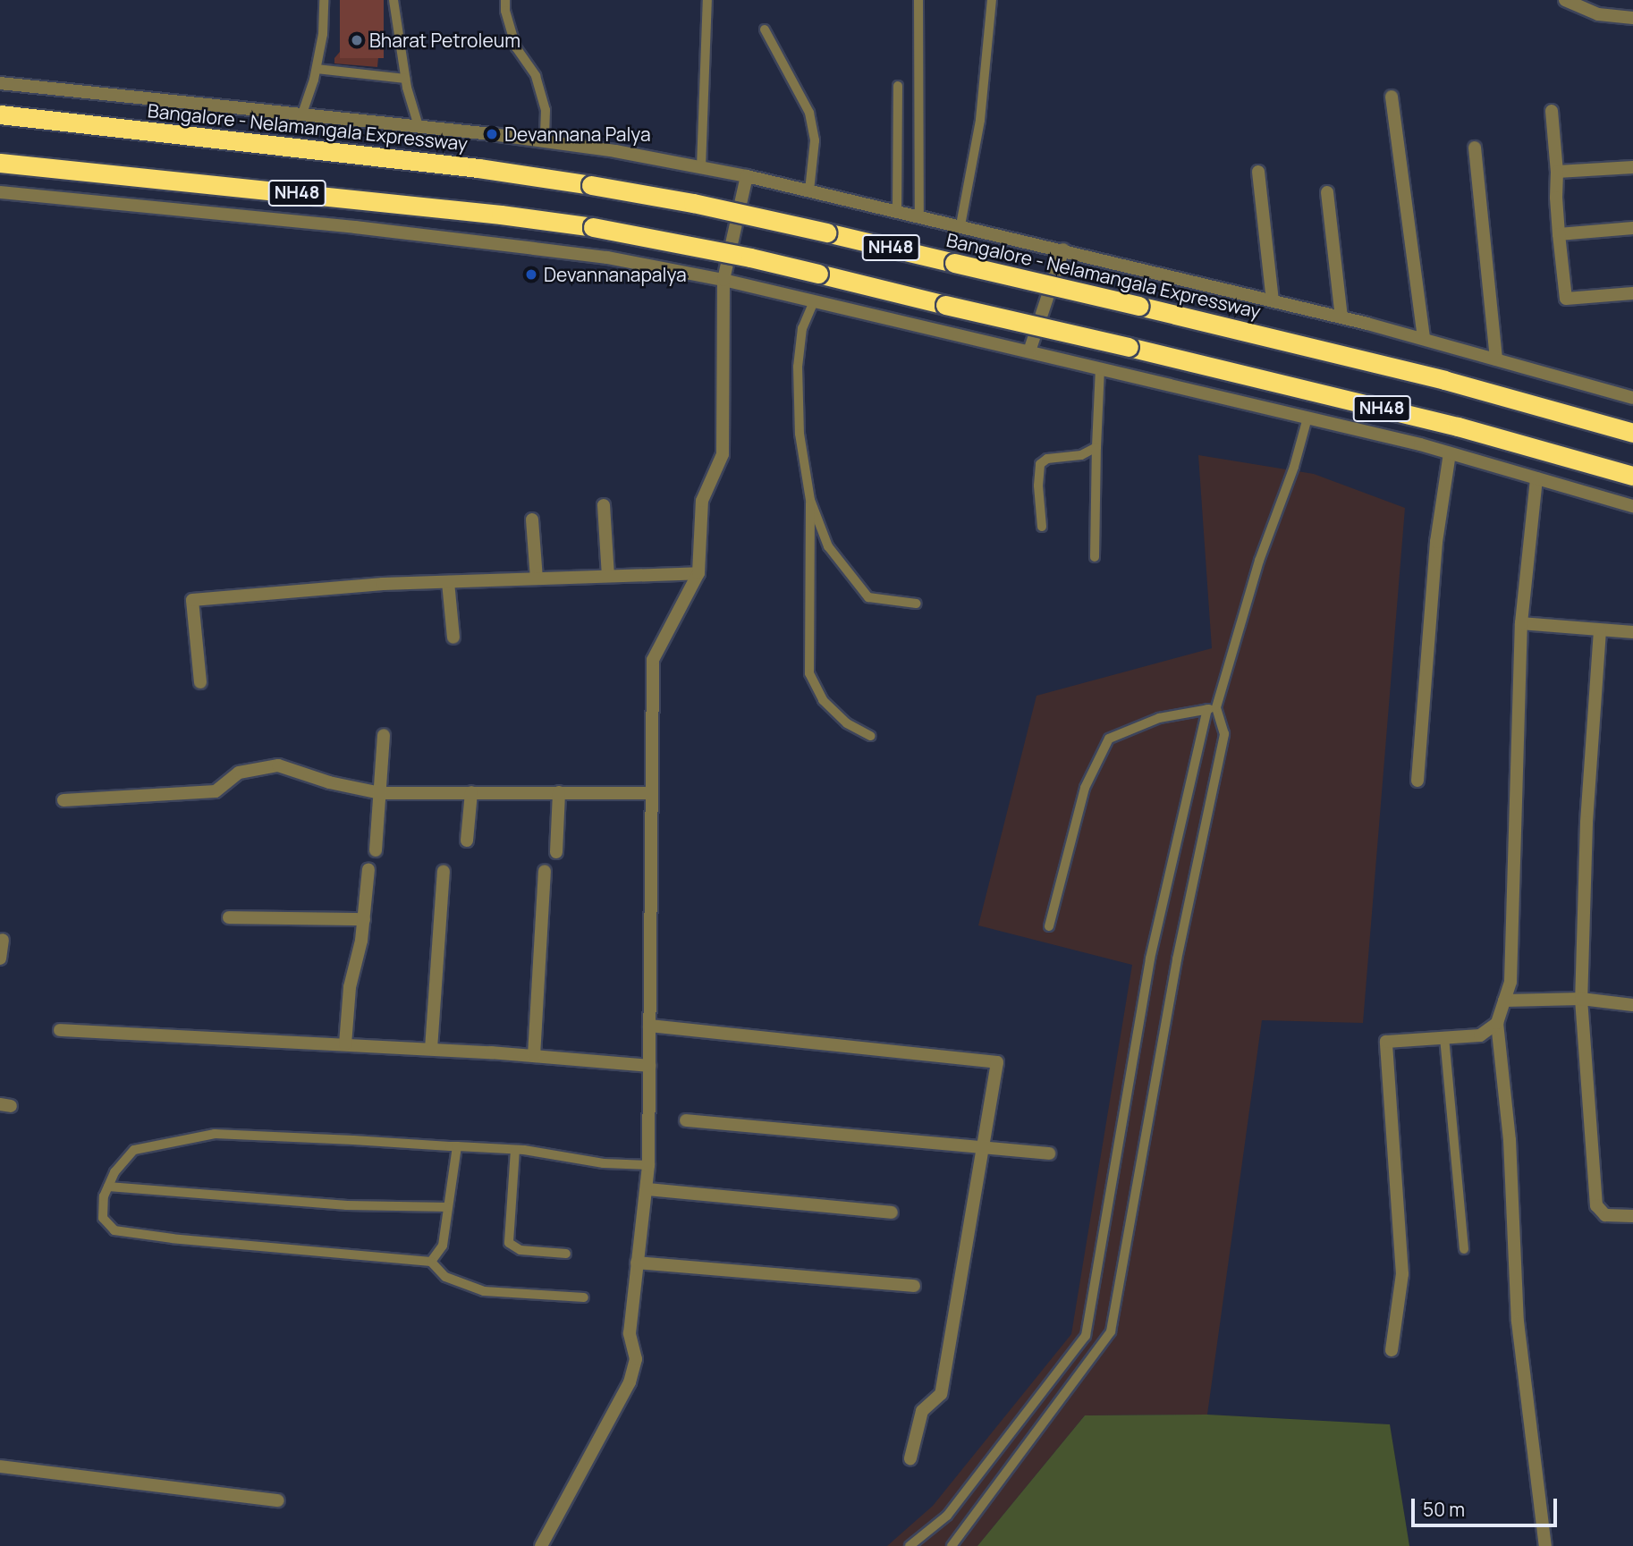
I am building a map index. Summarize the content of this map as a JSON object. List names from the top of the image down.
{
  "streets": {
    "highway": ["Bangalore - Nelamangala Expressway", "NH48"]
  },
  "places": ["Bharat Petroleum", "Devannana Palya", "Devannanapalya"],
  "scale_bar": "50 m"
}
